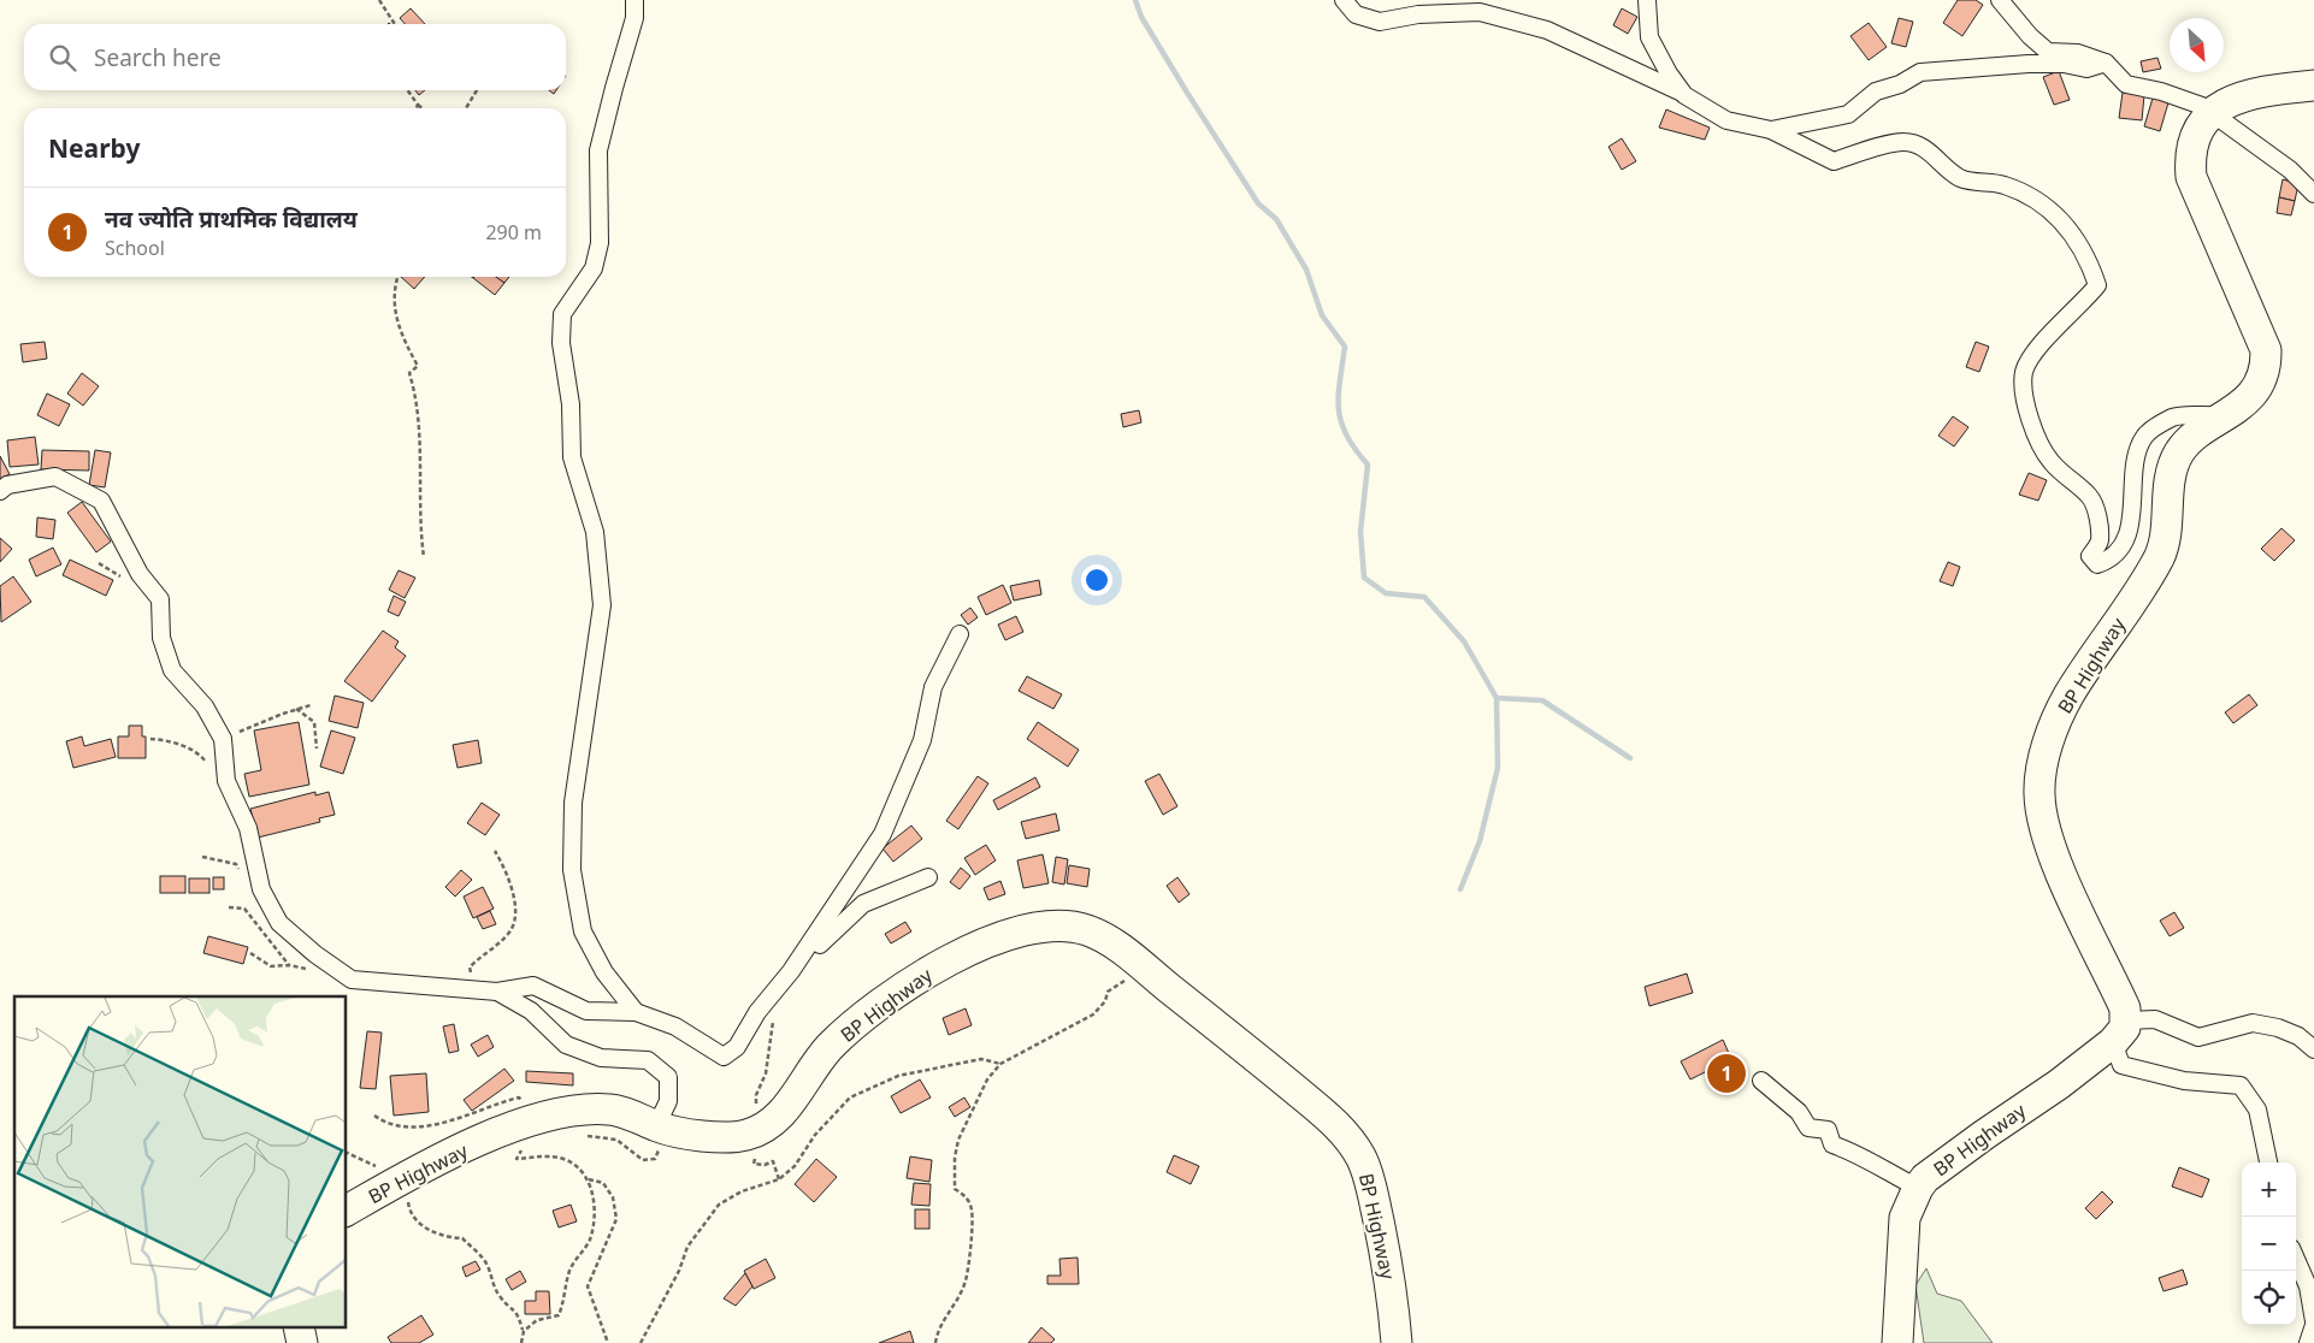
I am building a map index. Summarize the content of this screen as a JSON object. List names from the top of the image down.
{
  "streets": {
    "highway": ["BP Highway"]
  },
  "north": "bottom right",
  "page": {
    "search": "Search here",
    "heading": "Nearby",
    "list": [
      {
        "mark": "1",
        "name": "नव ज्योति प्राथमिक विद्यालय",
        "note": "School",
        "value": "290 m"
      }
    ],
    "pins": "1",
    "map_buttons": ["+", "−"]
  }
}
